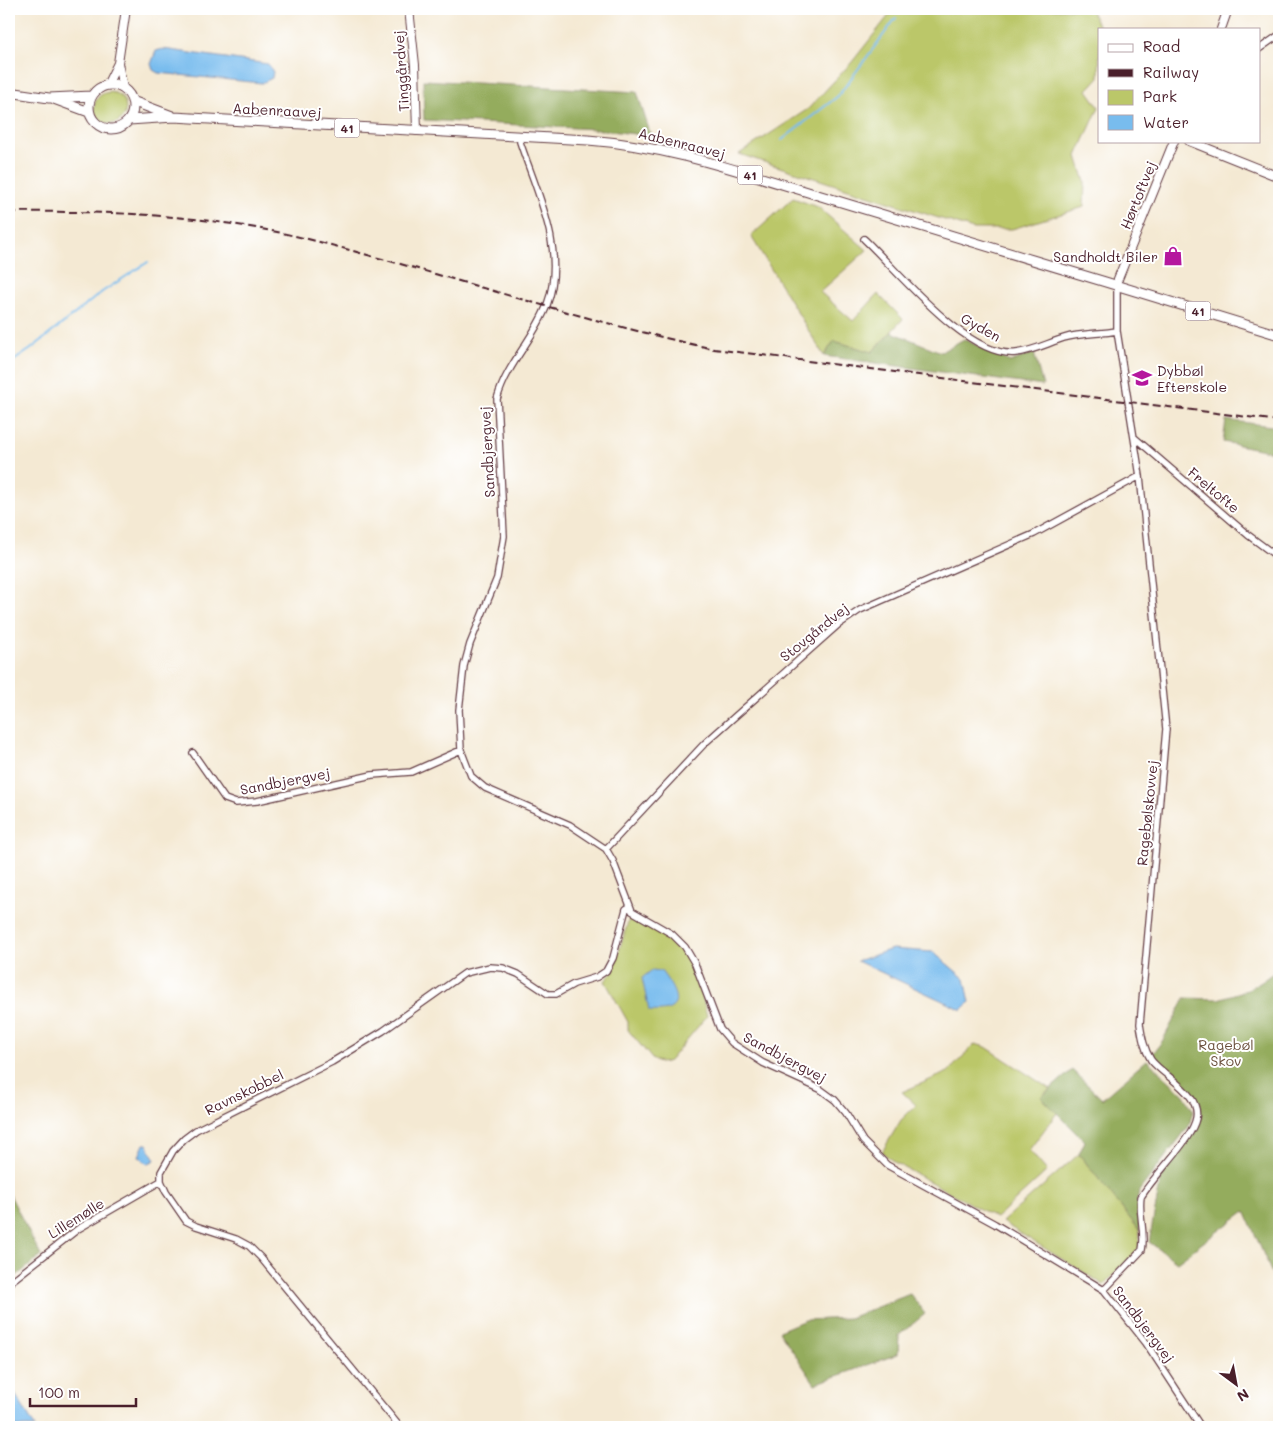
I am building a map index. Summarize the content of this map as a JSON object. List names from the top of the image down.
{
  "streets": {
    "main road": ["Aabenraavej", "41"],
    "street": [
      "Tinggårdvej",
      "Hørtoftvej",
      "Gyden",
      "Sandbjergvej",
      "Freltofte",
      "Stovgårdvej",
      "Ragebølskovvej",
      "Ravnskobbel",
      "Lillemølle"
    ]
  },
  "crossings": [
    ["Tinggårdvej", "Aabenraavej"],
    ["Aabenraavej", "41"],
    ["Aabenraavej", "Hørtoftvej"],
    ["Aabenraavej", "Sandbjergvej"],
    ["Aabenraavej", "Ragebølskovvej"],
    ["Hørtoftvej", "Ragebølskovvej"],
    ["Gyden", "Ragebølskovvej"],
    ["Sandbjergvej", "Stovgårdvej"],
    ["Sandbjergvej", "Ragebølskovvej"],
    ["Sandbjergvej", "Ravnskobbel"],
    ["Freltofte", "Ragebølskovvej"],
    ["Stovgårdvej", "Ragebølskovvej"],
    ["Ravnskobbel", "Lillemølle"]
  ],
  "parks": ["Ragebøl Skov"],
  "places": {
    "shop": ["Sandholdt Biler"],
    "school or university": ["Dybbøl Efterskole"]
  },
  "legend": [
    "Road",
    "Railway",
    "Park",
    "Water"
  ],
  "scale_bar": "100 m",
  "north": "bottom right"
}
